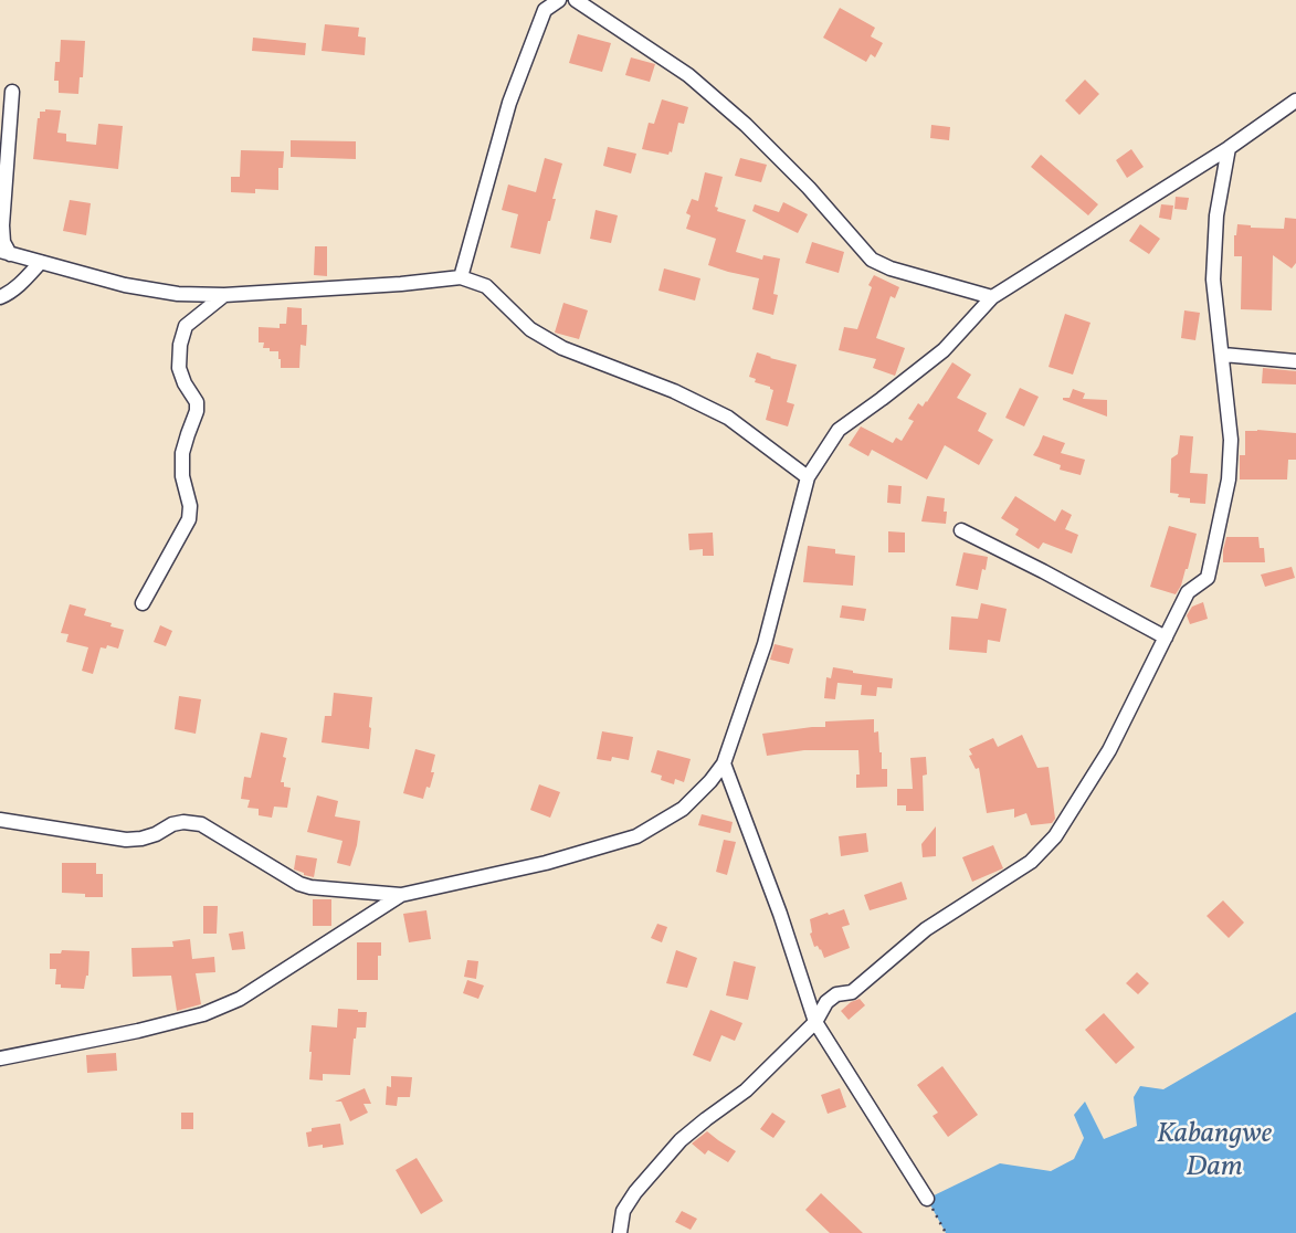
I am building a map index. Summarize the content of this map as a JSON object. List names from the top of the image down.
{
  "water": ["Kabangwe Dam"]
}
